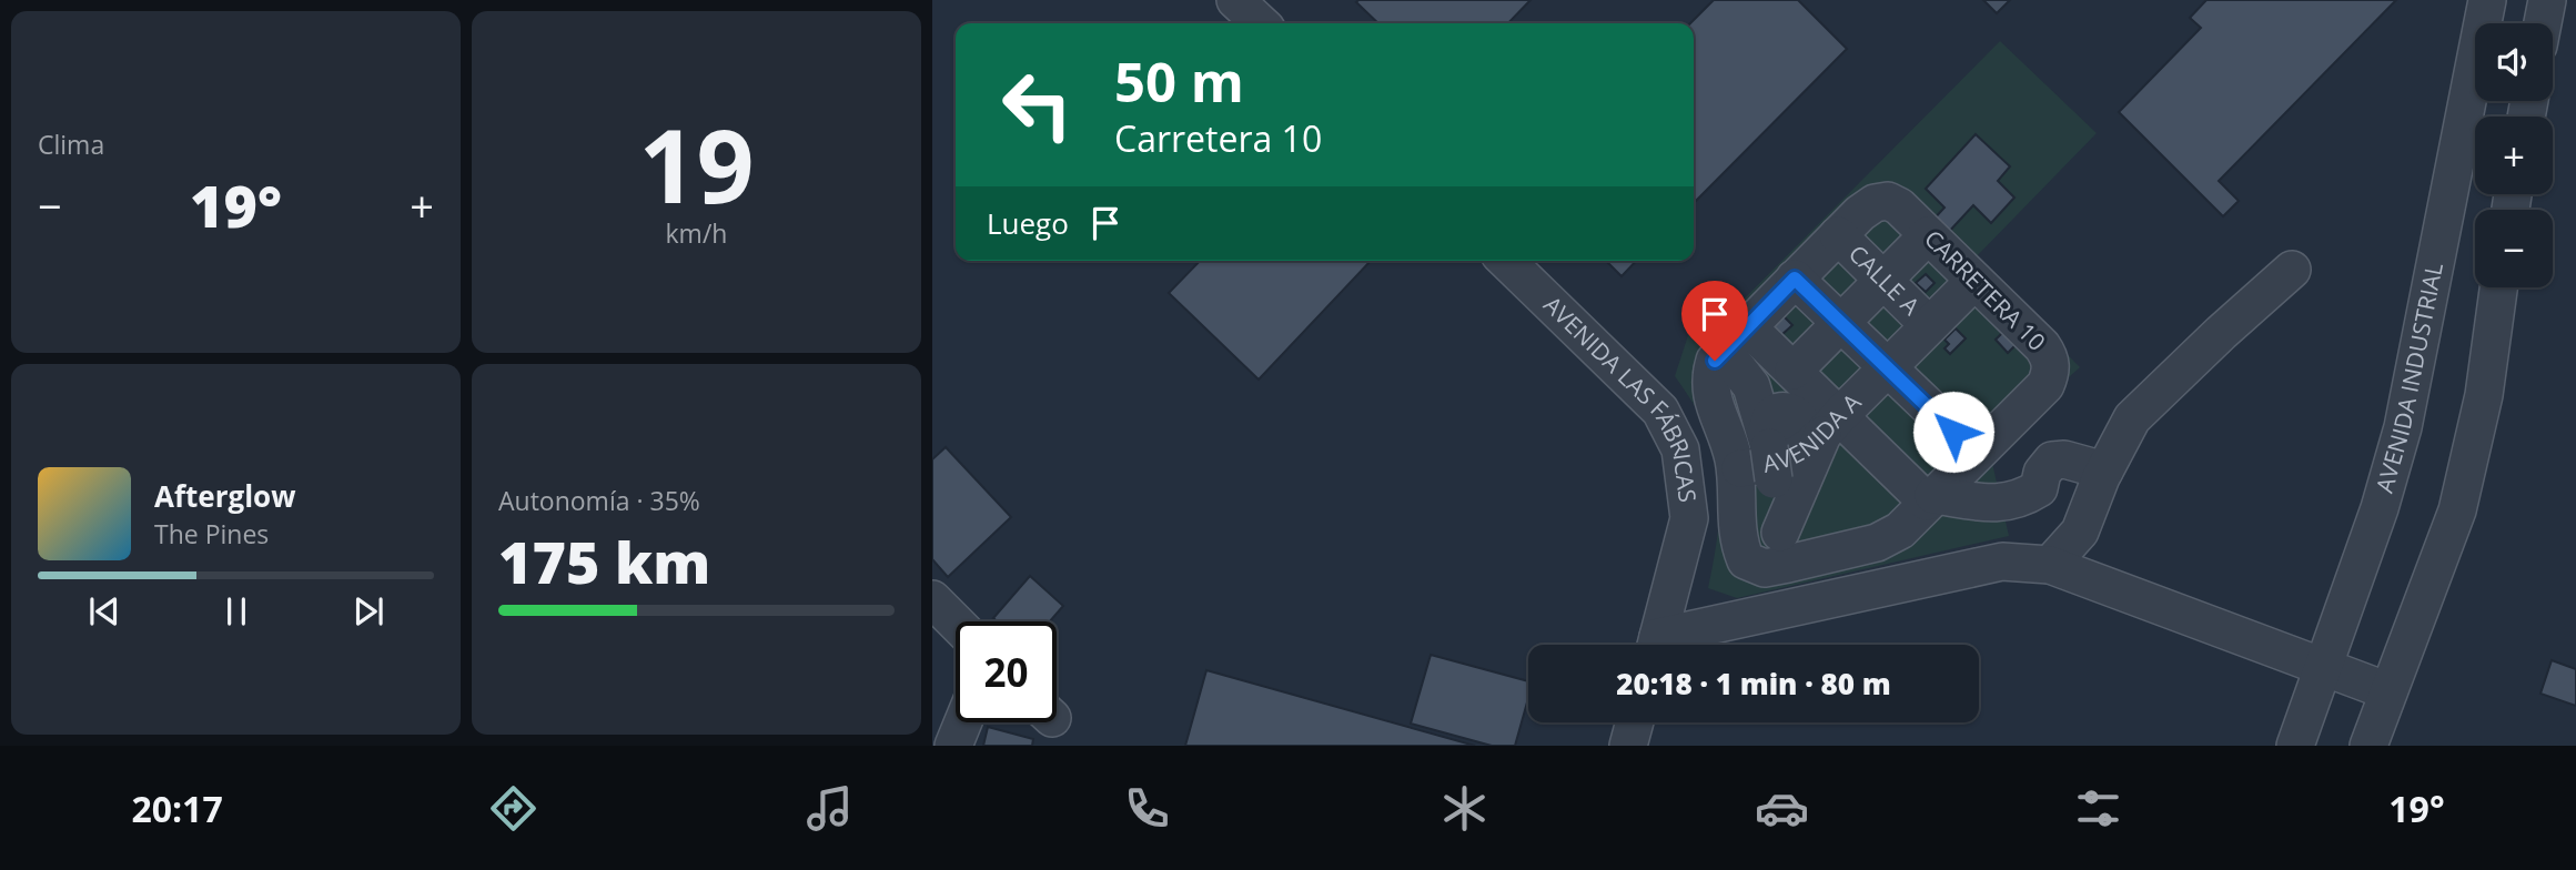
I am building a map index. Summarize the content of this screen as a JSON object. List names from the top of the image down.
{
  "streets": {
    "street": [
      "CALLE A",
      "CARRETERA 10",
      "AVENIDA INDUSTRIAL",
      "AVENIDA LAS FÁBRICAS",
      "AVENIDA A"
    ]
  },
  "crossings": [
    ["CALLE A", "CARRETERA 10"],
    ["CALLE A", "AVENIDA A"],
    ["CARRETERA 10", "AVENIDA A"]
  ],
  "page": {
    "tile": [
      "Clima",
      ["19", "km/h"],
      ["Autonomía · 35%", "175 km"]
    ],
    "map_buttons": ["+", "−"],
    "turn": ["50 m", "Carretera 10"],
    "heat": ["−", "19°", "+"],
    "then": "Luego",
    "song": ["Afterglow", "The Pines"],
    "limit": "20",
    "trip": "20:18 · 1 min · 80 m",
    "tabs": ["20:17", "19°"]
  }
}
